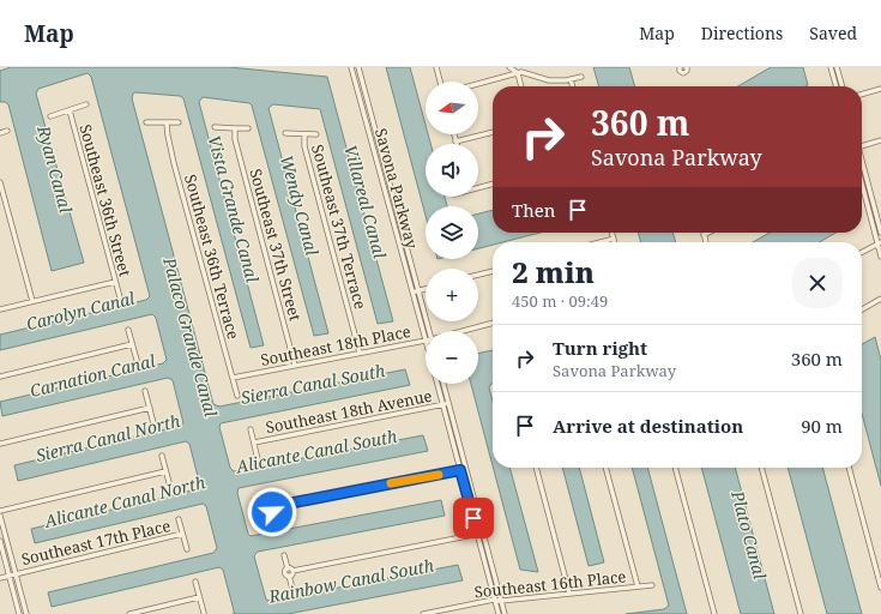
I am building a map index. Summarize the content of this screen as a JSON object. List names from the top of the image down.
{
  "streets": {
    "street": [
      "Savona Parkway",
      "Southeast 36th Street",
      "Southeast 37th Terrace",
      "Southeast 37th Street",
      "Southeast 36th Terrace",
      "Southeast 18th Place",
      "Southeast 18th Avenue",
      "Southeast 17th Place",
      "Southeast 16th Place"
    ]
  },
  "crossings": [
    ["Savona Parkway", "Southeast 18th Place"],
    ["Southeast 37th Terrace", "Southeast 18th Place"],
    ["Southeast 37th Street", "Southeast 18th Place"],
    ["Southeast 36th Terrace", "Southeast 18th Place"]
  ],
  "water": [
    "Ryan Canal",
    "Villareal Canal",
    "Wendy Canal",
    "Vista Grande Canal",
    "Carolyn Canal",
    "Palaco Grande Canal",
    "Carnation Canal",
    "Sierra Canal South",
    "Sierra Canal North",
    "Alicante Canal South",
    "Alicante Canal North",
    "Plato Canal",
    "Rainbow Canal South"
  ],
  "north": "left",
  "page": {
    "header": "Map",
    "nav": ["Map", "Directions", "Saved"],
    "map_buttons": ["+", "−"],
    "turn": ["360 m", "Savona Parkway"],
    "then": "Then",
    "heading": ["2 min", "450 m · 09:49"],
    "list": [
      {
        "name": "Turn right",
        "note": "Savona Parkway",
        "value": "360 m"
      },
      {
        "name": "Arrive at destination",
        "value": "90 m"
      }
    ]
  }
}
